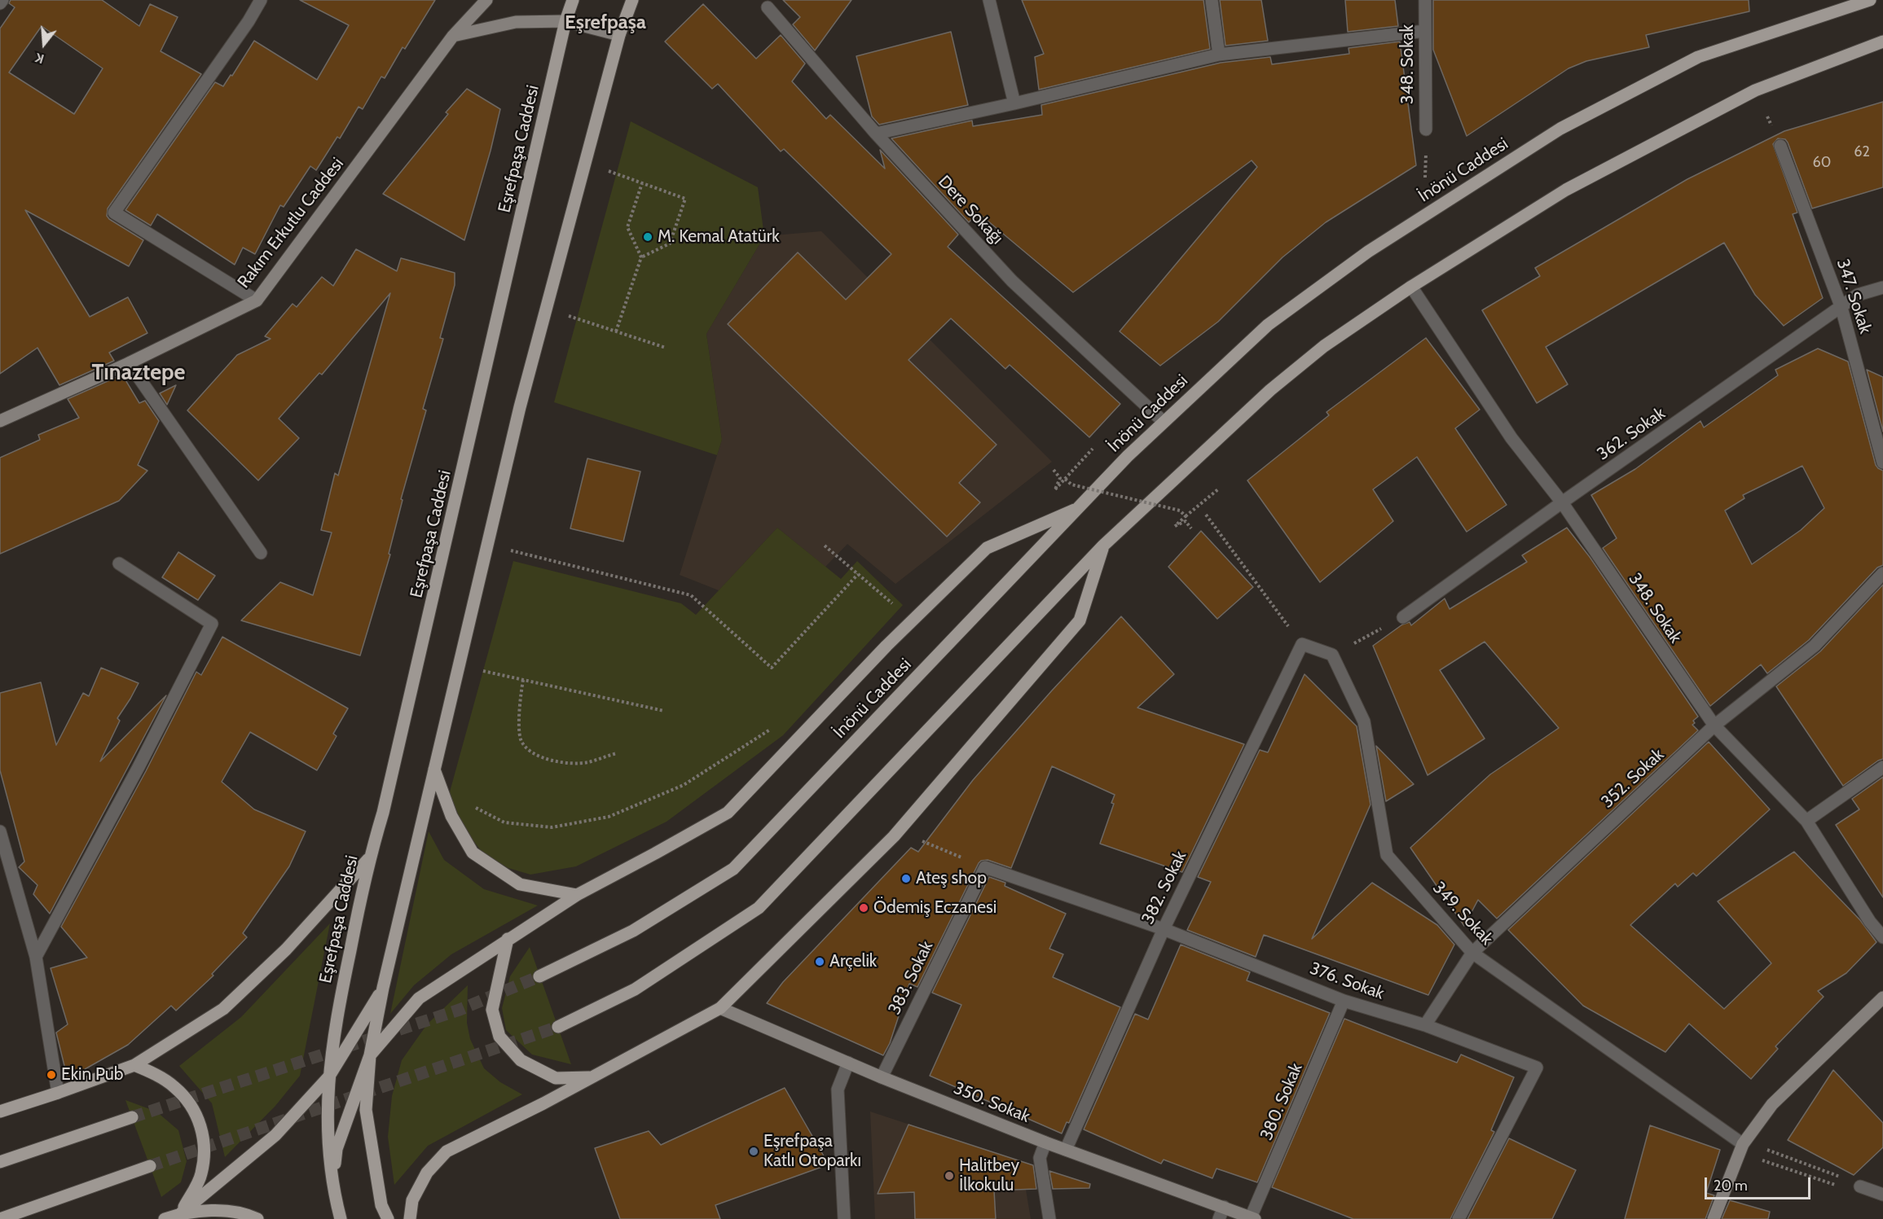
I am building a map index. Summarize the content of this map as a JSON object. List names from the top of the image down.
{
  "streets": {
    "main road": ["Eşrefpaşa Caddesi", "İnönü Caddesi"],
    "street": [
      "348. Sokak",
      "Dere Sokağı",
      "Rakım Erkutlu Caddesi",
      "347. Sokak",
      "362. Sokak",
      "352. Sokak",
      "382. Sokak",
      "349. Sokak",
      "383. Sokak",
      "376. Sokak",
      "380. Sokak",
      "350. Sokak"
    ]
  },
  "crossings": [
    ["348. Sokak", "362. Sokak"],
    ["348. Sokak", "352. Sokak"],
    ["İnönü Caddesi", "Dere Sokağı"],
    ["347. Sokak", "362. Sokak"],
    ["352. Sokak", "349. Sokak"],
    ["352. Sokak", "376. Sokak"],
    ["382. Sokak", "376. Sokak"],
    ["382. Sokak", "350. Sokak"],
    ["383. Sokak", "376. Sokak"],
    ["383. Sokak", "350. Sokak"],
    ["376. Sokak", "380. Sokak"],
    ["380. Sokak", "350. Sokak"]
  ],
  "districts": ["Eşrefpaşa", "Tınaztepe"],
  "places": [
    "M. Kemal Atatürk",
    "Ateş shop",
    "Ödemiş Eczanesi",
    "Arçelik",
    "Ekin Pub",
    "Eşrefpaşa Katlı Otoparkı",
    "Halitbey İlkokulu"
  ],
  "house_numbers": ["62", "60"],
  "scale_bar": "20 m",
  "north": "bottom"
}
